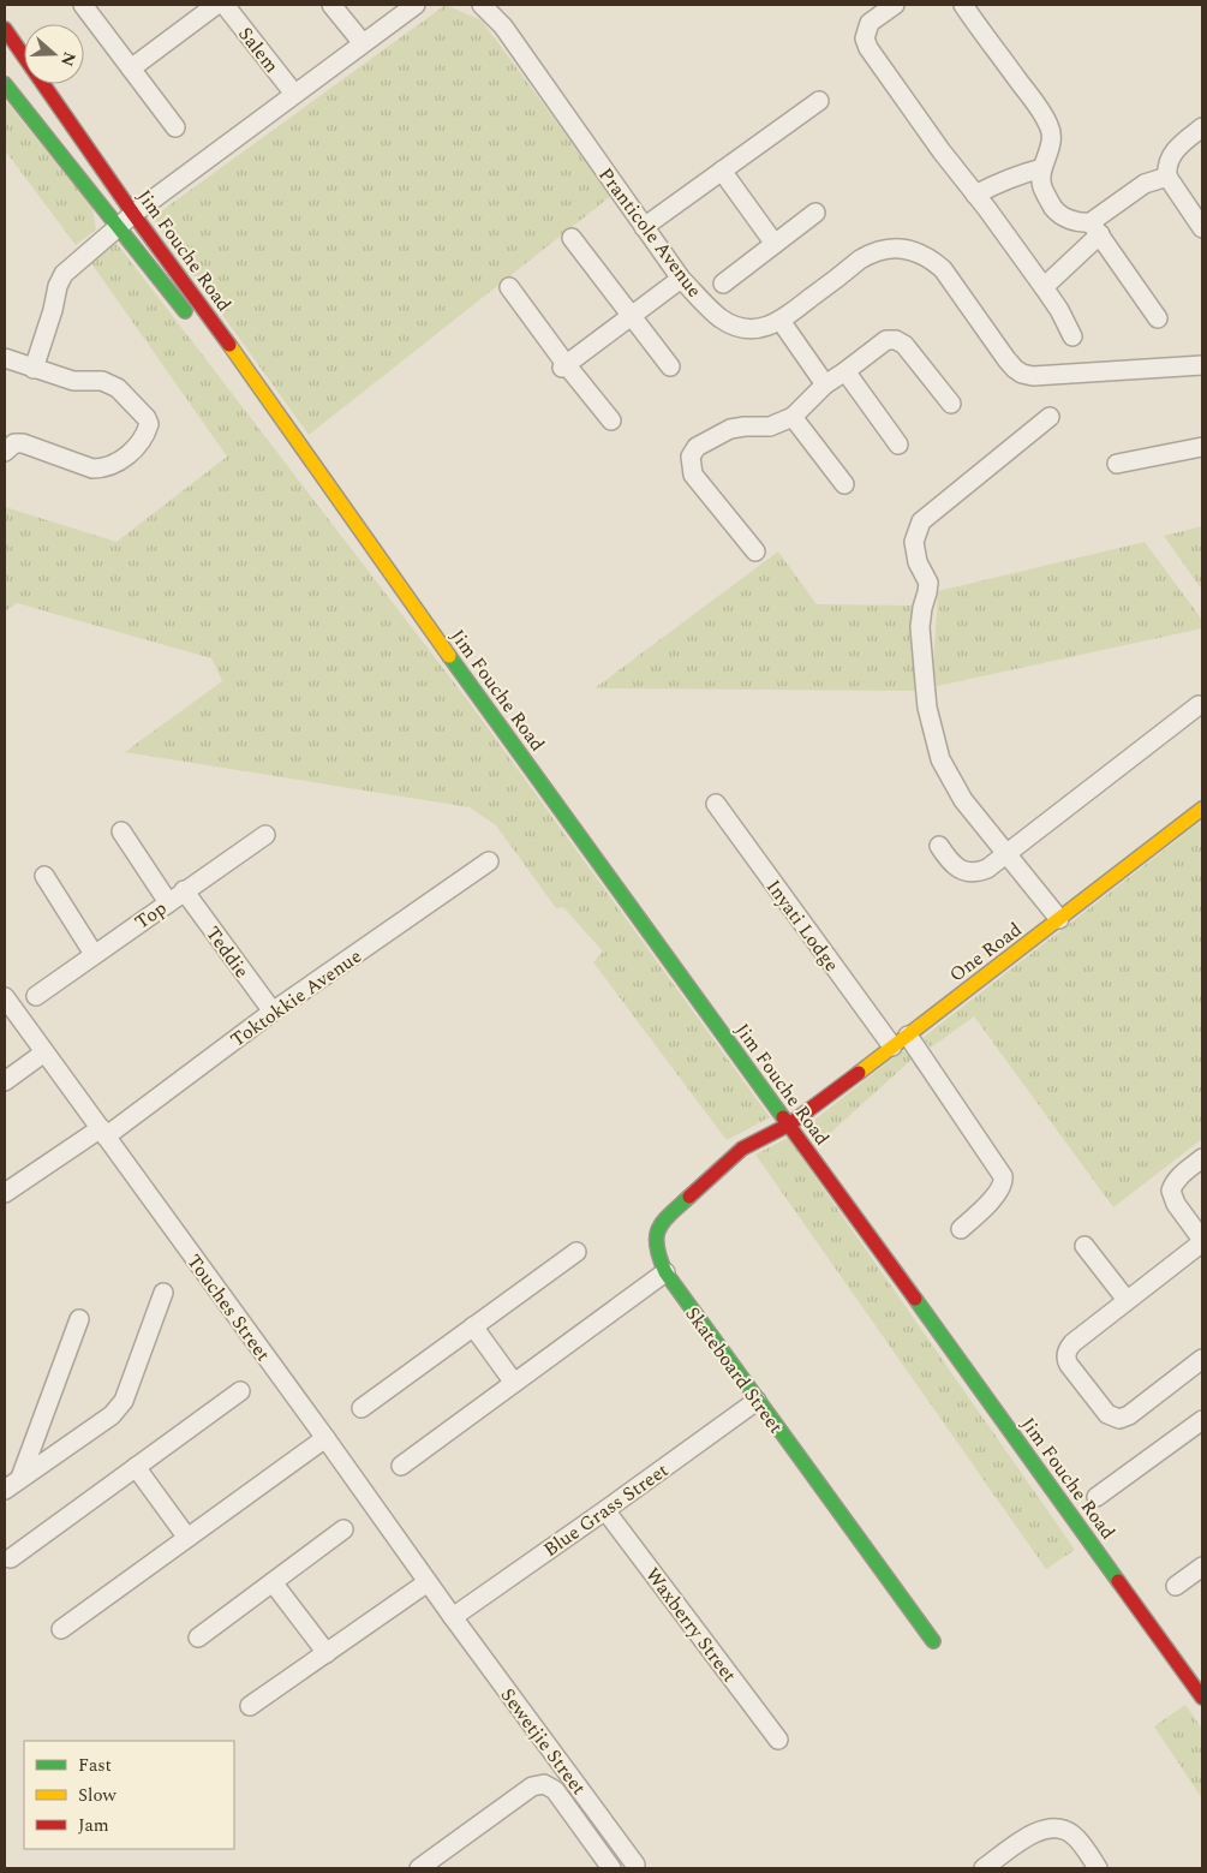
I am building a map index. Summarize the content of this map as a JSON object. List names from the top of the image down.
{
  "streets": {
    "street": [
      "Salem",
      "Pranticole Avenue",
      "Jim Fouche Road",
      "Top",
      "Inyati Lodge",
      "Teddie",
      "One Road",
      "Toktokkie Avenue",
      "Touches Street",
      "Skateboard Street",
      "Blue Grass Street",
      "Waxberry Street",
      "Sewetjie Street"
    ]
  },
  "crossings": [
    ["Jim Fouche Road", "One Road"],
    ["Jim Fouche Road", "Skateboard Street"],
    ["Top", "Teddie"],
    ["Inyati Lodge", "One Road"],
    ["Teddie", "Toktokkie Avenue"],
    ["One Road", "Skateboard Street"],
    ["Toktokkie Avenue", "Touches Street"],
    ["Touches Street", "Blue Grass Street"],
    ["Touches Street", "Sewetjie Street"],
    ["Skateboard Street", "Blue Grass Street"],
    ["Blue Grass Street", "Waxberry Street"],
    ["Blue Grass Street", "Sewetjie Street"]
  ],
  "legend": ["Fast", "Slow", "Jam"],
  "north": "right"
}
